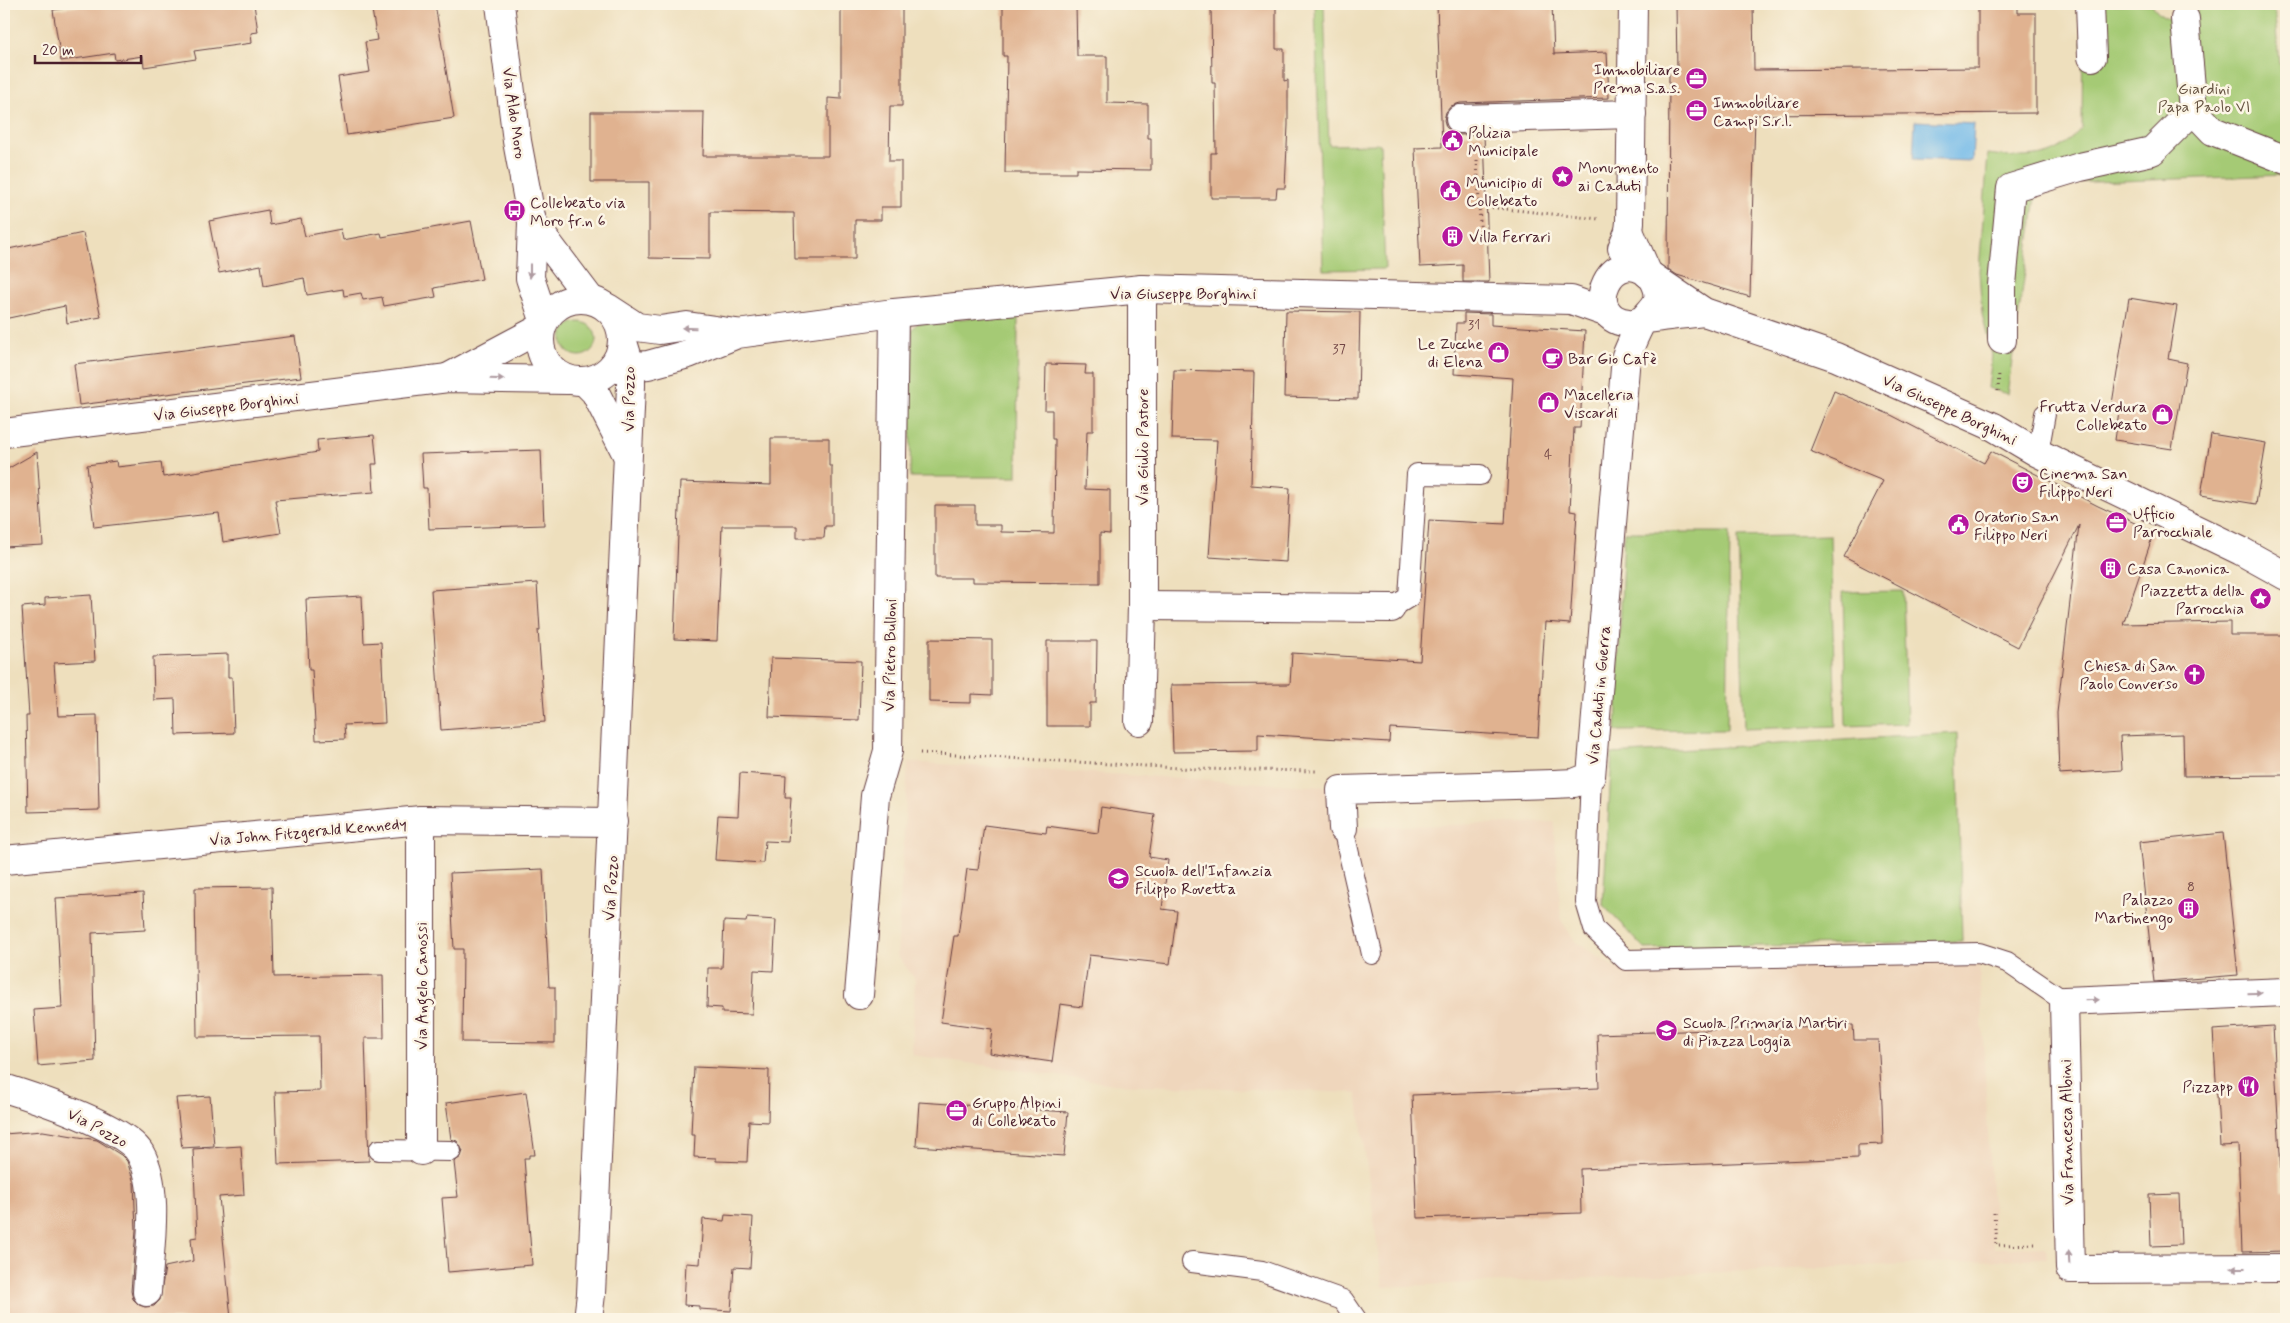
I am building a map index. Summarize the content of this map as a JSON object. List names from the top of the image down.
{
  "streets": {
    "street": [
      "Via Aldo Moro",
      "Via Giuseppe Borghini",
      "Via Pozzo",
      "Via Giulio Pastore",
      "Via Pietro Bulloni",
      "Via Caduti in Guerra",
      "Via John Fitzgerald Kennedy",
      "Via Angelo Canossi",
      "Via Francesca Albini"
    ]
  },
  "crossings": [
    ["Via Aldo Moro", "Via Giuseppe Borghini"],
    ["Via Aldo Moro", "Via Pozzo"],
    ["Via Giuseppe Borghini", "Via Pozzo"],
    ["Via Giuseppe Borghini", "Via Giulio Pastore"],
    ["Via Giuseppe Borghini", "Via Pietro Bulloni"],
    ["Via Giuseppe Borghini", "Via Caduti in Guerra"],
    ["Via Pozzo", "Via John Fitzgerald Kennedy"],
    ["Via John Fitzgerald Kennedy", "Via Angelo Canossi"]
  ],
  "one_way": ["Via Francesca Albini"],
  "parks": ["Giardini Papa Paolo VI"],
  "places": {
    "office": [
      "Immobiliare Prema S.a.s.",
      "Immobiliare Campi S.r.l.",
      "Ufficio Parrocchiale",
      "Gruppo Alpini di Collebeato"
    ],
    "public building": ["Polizia Municipale", "Municipio di Collebeato", "Oratorio San Filippo Neri"],
    "place": ["Monumento ai Caduti", "Piazzetta della Parrocchia"],
    "bus stop": ["Collebeato via Moro fr.n 6"],
    "building": ["Villa Ferrari", "Casa Canonica", "Palazzo Martinengo"],
    "shop": ["Le Zucche di Elena", "Macelleria Viscardi", "Frutta Verdura Collebeato"],
    "cafe": ["Bar Gio Cafè"],
    "theatre": ["Cinema San Filippo Neri"],
    "church": ["Chiesa di San Paolo Converso"],
    "school or university": ["Scuola dell'Infanzia Filippo Rovetta", "Scuola Primaria Martiri di Piazza Loggia"],
    "restaurant": ["Pizzapp"]
  },
  "house_numbers": [
    "31",
    "37",
    "4",
    "8"
  ],
  "scale_bar": "20 m"
}
